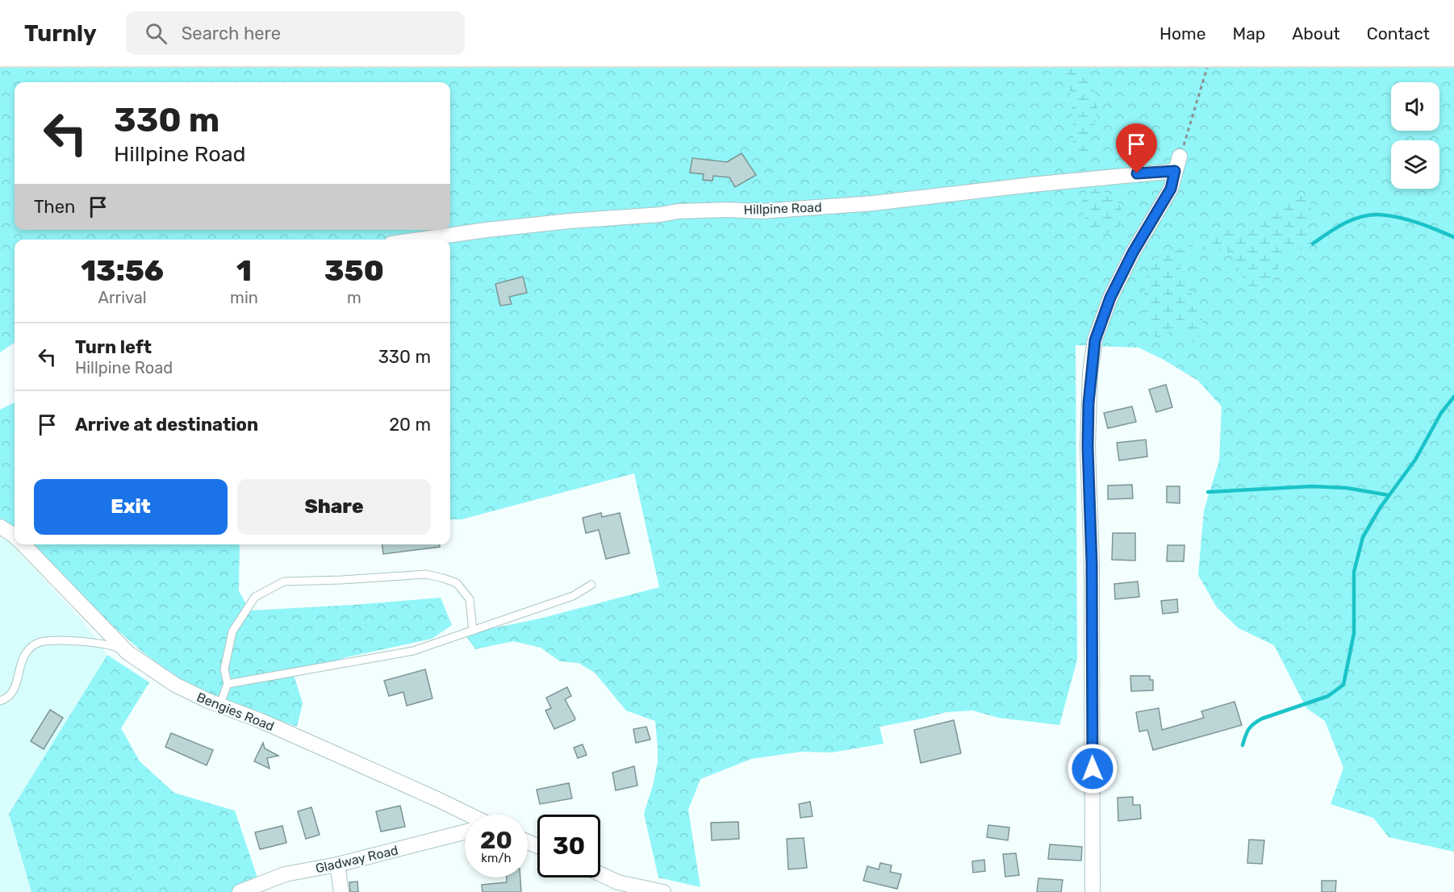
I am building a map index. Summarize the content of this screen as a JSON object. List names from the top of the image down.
{
  "streets": {
    "street": ["Hillpine Road", "Bengies Road", "Gladway Road"]
  },
  "page": {
    "header": "Turnly",
    "search": "Search here",
    "nav": [
      "Home",
      "Map",
      "About",
      "Contact"
    ],
    "turn": ["330 m", "Hillpine Road"],
    "then": "Then",
    "eta": [
      "13:56",
      "Arrival",
      "1",
      "min",
      "350",
      "m"
    ],
    "list": [
      {
        "name": "Turn left",
        "note": "Hillpine Road",
        "value": "330 m"
      },
      {
        "name": "Arrive at destination",
        "value": "20 m"
      }
    ],
    "buttons": ["Exit", "Share"],
    "speed": "20 km/h",
    "limit": "30"
  }
}
